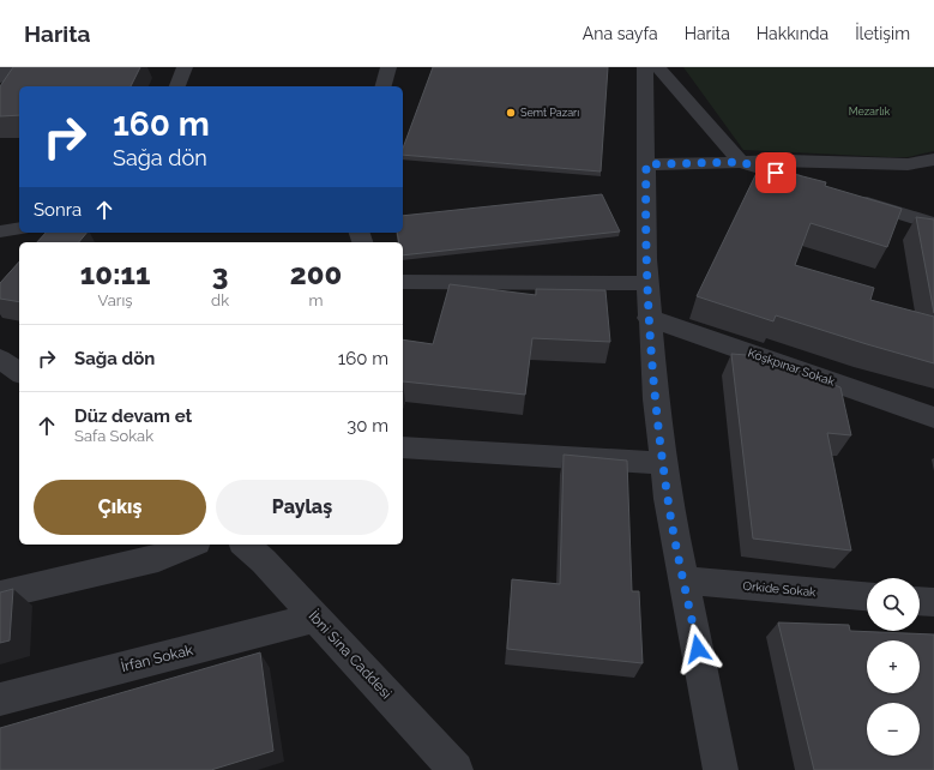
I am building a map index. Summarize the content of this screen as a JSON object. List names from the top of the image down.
{
  "streets": {
    "street": [
      "Köşkpınar Sokak",
      "Orkide Sokak",
      "İbni Sina Caddesi",
      "İrfan Sokak"
    ]
  },
  "crossings": [
    ["İbni Sina Caddesi", "İrfan Sokak"]
  ],
  "parks": ["Mezarlık"],
  "places": ["Semt Pazarı"],
  "page": {
    "header": "Harita",
    "nav": [
      "Ana sayfa",
      "Harita",
      "Hakkında",
      "İletişim"
    ],
    "turn": ["160 m", "Sağa dön"],
    "then": "Sonra",
    "eta": [
      "10:11",
      "Varış",
      "3",
      "dk",
      "200",
      "m"
    ],
    "list": [
      {
        "name": "Sağa dön",
        "value": "160 m"
      },
      {
        "name": "Düz devam et",
        "note": "Safa Sokak",
        "value": "30 m"
      }
    ],
    "buttons": ["Çıkış", "Paylaş"],
    "map_buttons": ["+", "−"]
  }
}
